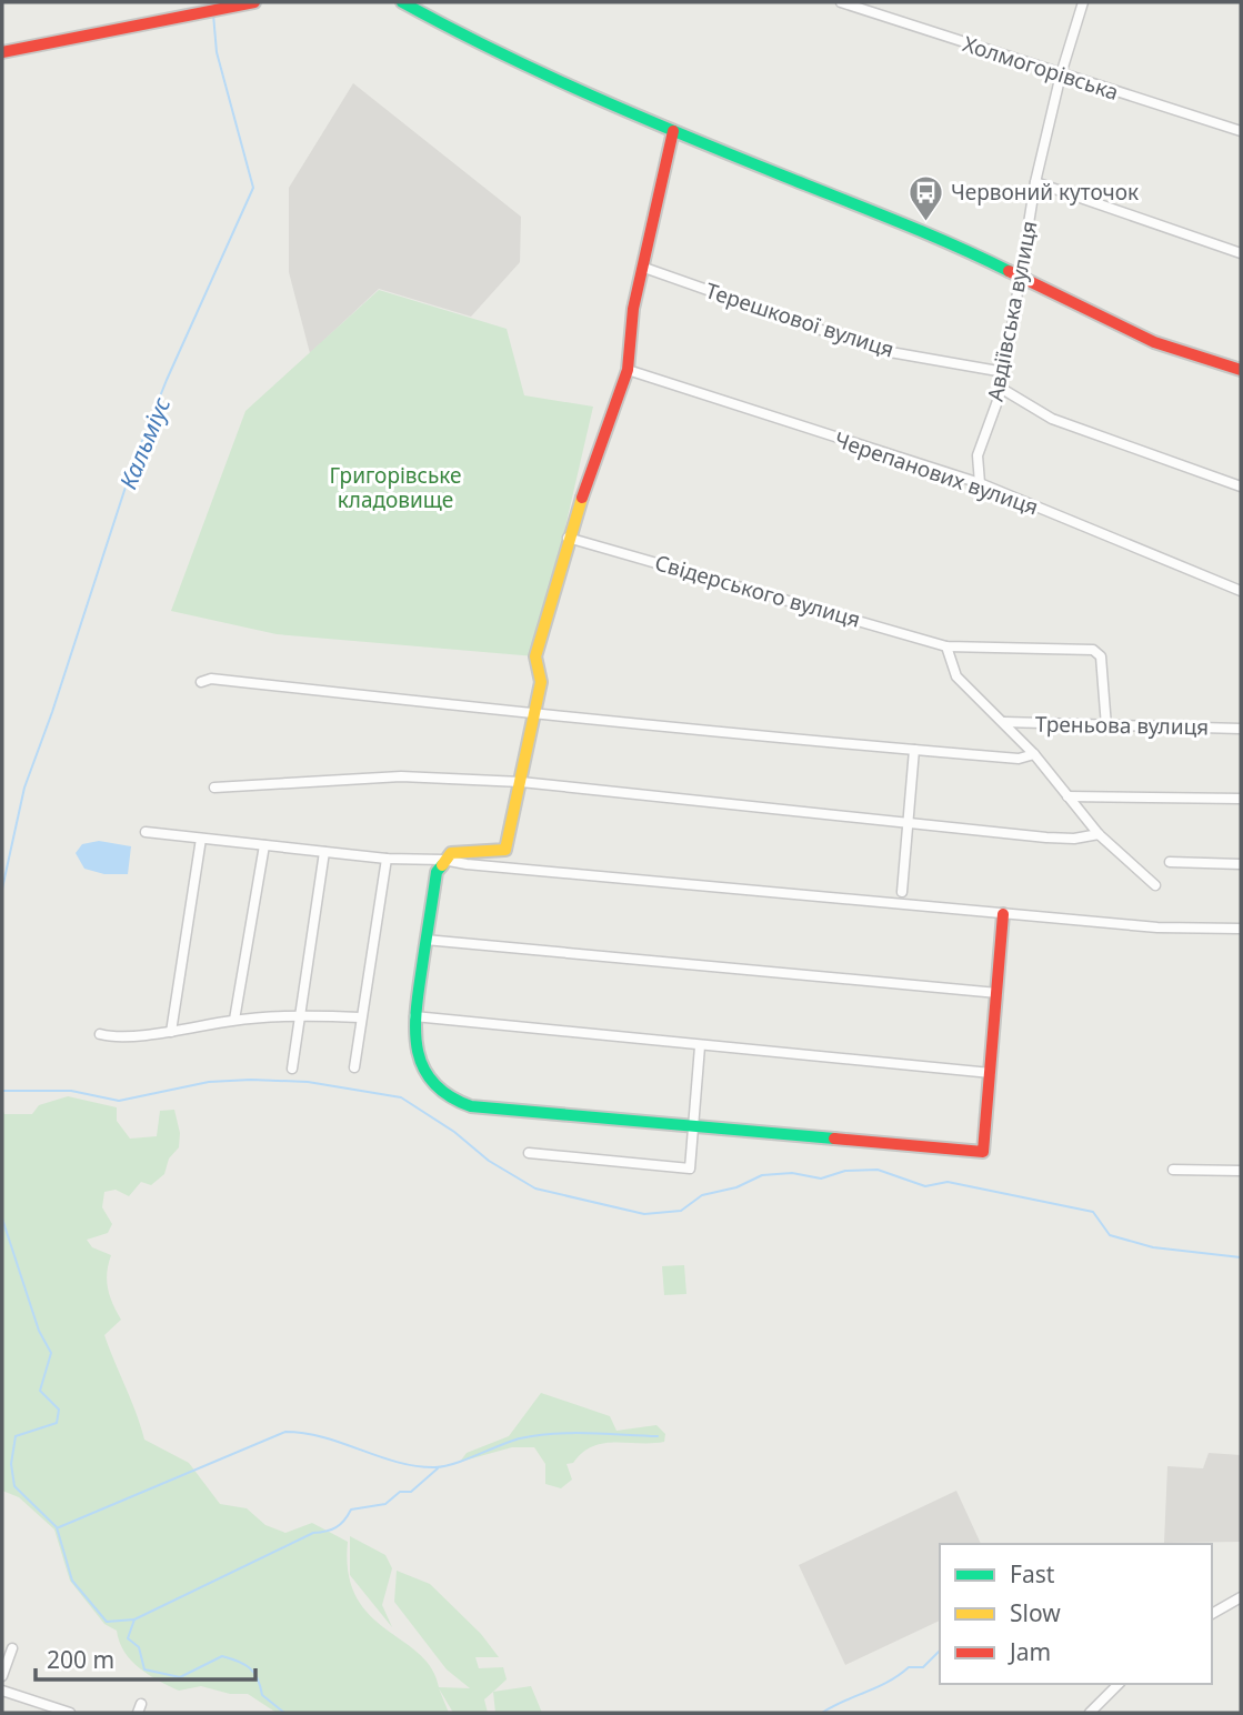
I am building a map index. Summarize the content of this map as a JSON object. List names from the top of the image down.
{
  "streets": {
    "street": [
      "Холмогорівська",
      "Авдіївська вулиця",
      "Терешкової вулиця",
      "Черепанових вулиця",
      "Свiдерського вулиця",
      "Треньова вулиця"
    ]
  },
  "crossings": [
    ["Холмогорівська", "Авдіївська вулиця"],
    ["Авдіївська вулиця", "Терешкової вулиця"],
    ["Авдіївська вулиця", "Черепанових вулиця"],
    ["Свiдерського вулиця", "Треньова вулиця"]
  ],
  "water": ["Кальміус"],
  "parks": ["Григорівське кладовище"],
  "places": {
    "bus stop": ["Червоний куточок"]
  },
  "legend": ["Fast", "Slow", "Jam"],
  "scale_bar": "200 m"
}
